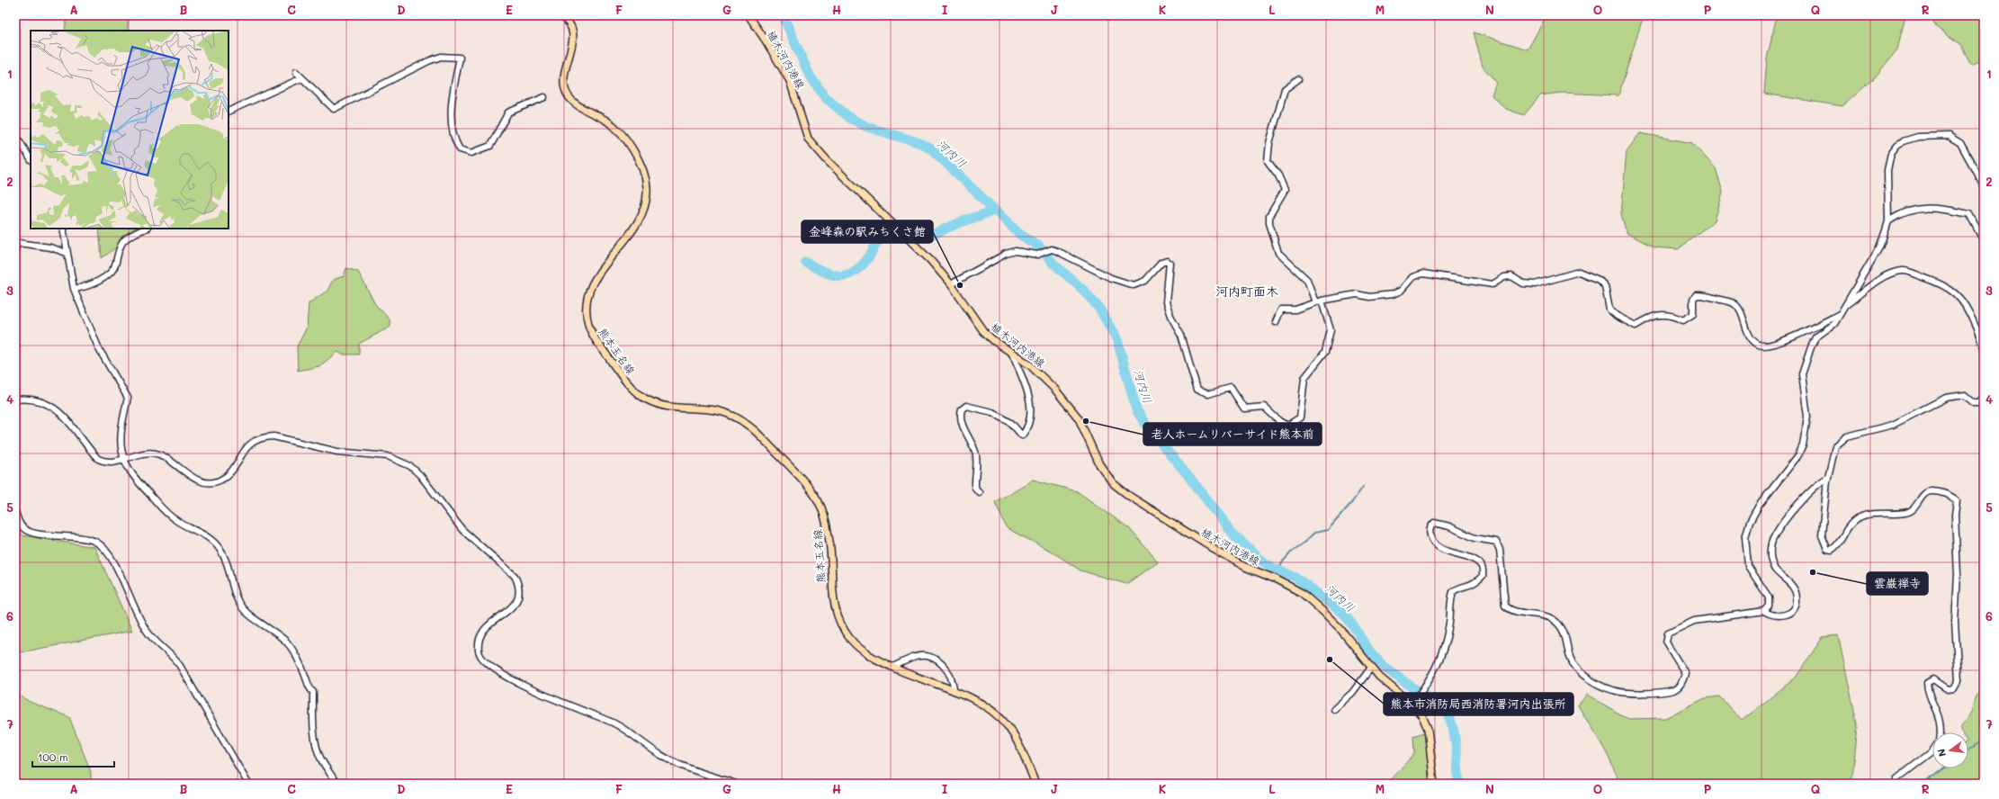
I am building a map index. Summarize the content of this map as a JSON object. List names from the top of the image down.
{
  "streets": {
    "main road": ["植木河内港線", "熊本玉名線"]
  },
  "districts": ["河内町面木"],
  "water": ["河内川"],
  "places": [
    "金峰森の駅みちくさ館",
    "老人ホームリバーサイド熊本前",
    "雲巌禅寺",
    "熊本市消防局西消防署河内出張所"
  ],
  "scale_bar": "100 m",
  "north": "left",
  "grid": {
    "columns": [
      "A",
      "B",
      "C",
      "D",
      "E",
      "F",
      "G",
      "H",
      "I",
      "J",
      "K",
      "L",
      "M",
      "N",
      "O",
      "P",
      "Q",
      "R"
    ],
    "rows": [
      "1",
      "2",
      "3",
      "4",
      "5",
      "6",
      "7"
    ]
  }
}
